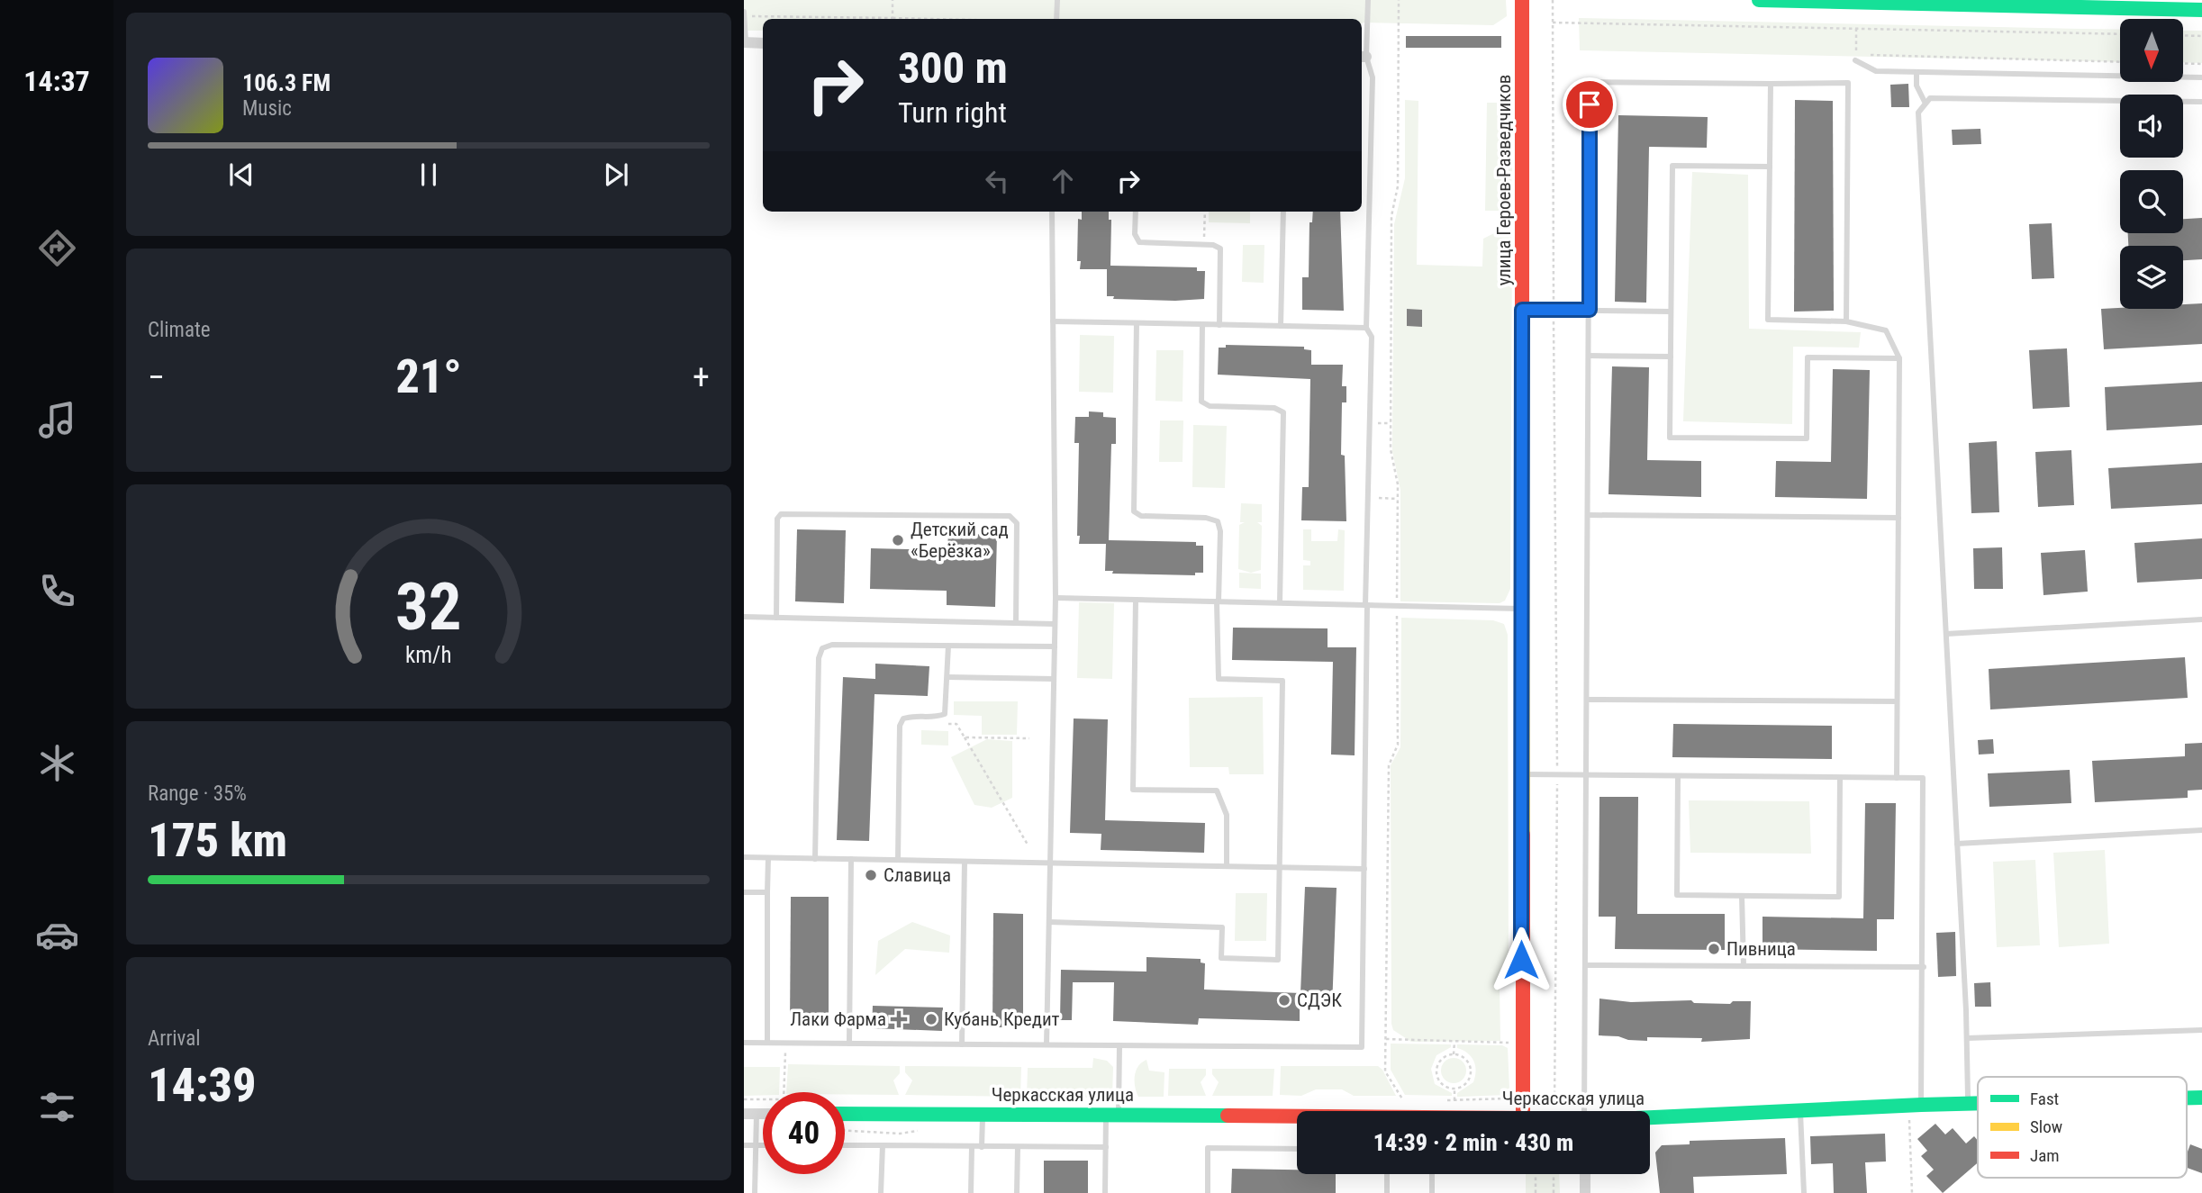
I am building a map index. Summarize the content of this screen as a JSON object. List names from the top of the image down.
{
  "streets": {
    "street": ["улица Героев-Разведчиков", "Черкасская улица"]
  },
  "places": {
    "other": [
      "Детский сад «Берёзка»",
      "Славица",
      "Пивница",
      "СДЭК",
      "Кубань Кредит"
    ],
    "health": ["Лаки Фарма"]
  },
  "legend": ["Fast", "Slow", "Jam"],
  "north": "bottom",
  "page": {
    "tabs": "14:37",
    "turn": ["300 m", "Turn right"],
    "song": ["106.3 FM", "Music"],
    "tile": [
      "Climate",
      ["Range · 35%", "175 km"],
      ["Arrival", "14:39"]
    ],
    "heat": ["−", "21°", "+"],
    "limit": "40",
    "trip": "14:39 · 2 min · 430 m",
    "gauge": ["32", "km/h"]
  }
}
